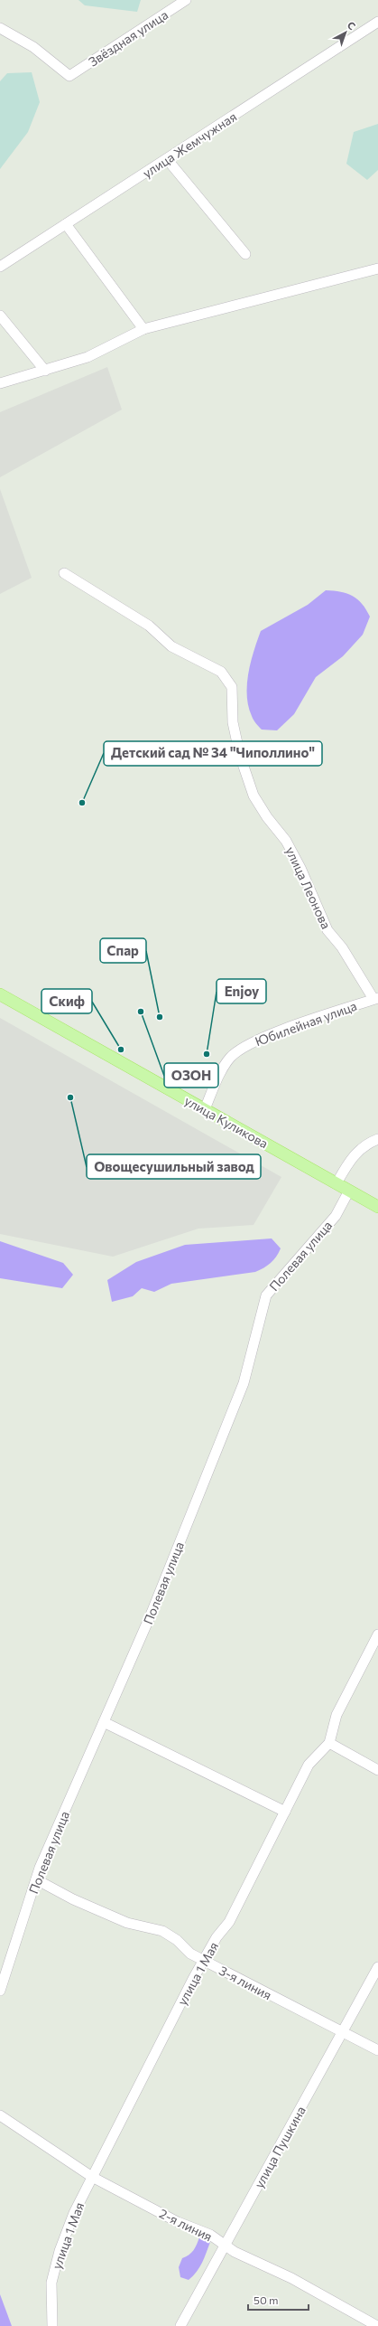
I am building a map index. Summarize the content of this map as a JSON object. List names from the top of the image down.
{
  "streets": {
    "main road": ["улица Куликова"],
    "street": [
      "Звёздная улица",
      "улица Жемчужная",
      "улица Леонова",
      "Юбилейная улица",
      "Полевая улица",
      "улица 1 Мая",
      "3-я линия",
      "улица Пушкина",
      "2-я линия"
    ]
  },
  "crossings": [
    ["улица Леонова", "Юбилейная улица"],
    ["Юбилейная улица", "улица Куликова"],
    ["улица Куликова", "Полевая улица"],
    ["Полевая улица", "3-я линия"],
    ["улица 1 Мая", "3-я линия"],
    ["улица 1 Мая", "2-я линия"],
    ["3-я линия", "улица Пушкина"],
    ["улица Пушкина", "2-я линия"]
  ],
  "places": [
    "Детский сад № 34 \"Чиполлино\"",
    "ОЗОН",
    "Спар",
    "Скиф",
    "Enjoy",
    "Овощесушильный завод"
  ],
  "scale_bar": "50 m",
  "north": "top right"
}
